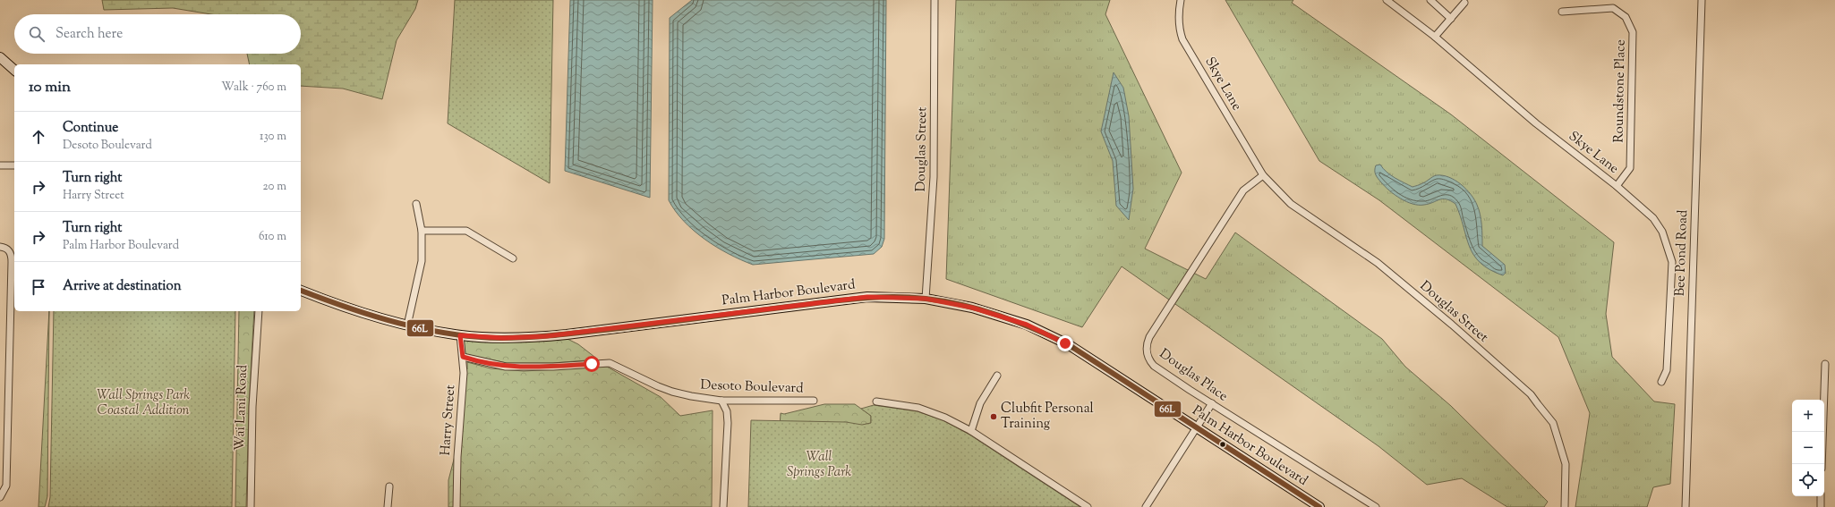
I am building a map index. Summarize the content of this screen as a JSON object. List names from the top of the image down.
{
  "streets": {
    "main road": ["Palm Harbor Boulevard"],
    "street": [
      "Skye Lane",
      "Roundstone Place",
      "Douglas Street",
      "Bee Pond Road",
      "Douglas Place",
      "Desoto Boulevard",
      "Wai Lani Road",
      "Harry Street"
    ]
  },
  "crossings": [
    ["Skye Lane", "Roundstone Place"],
    ["Skye Lane", "Douglas Street"],
    ["Skye Lane", "Douglas Place"],
    ["Douglas Street", "Palm Harbor Boulevard"],
    ["Douglas Street", "Douglas Place"],
    ["Palm Harbor Boulevard", "Harry Street"],
    ["Desoto Boulevard", "Harry Street"]
  ],
  "parks": ["Wall Springs Park Coastal Addition", "Wall Springs Park"],
  "places": ["Clubfit Personal Training"],
  "lines": ["transit line 66L"],
  "page": {
    "search": "Search here",
    "heading": ["10 min", "Walk · 760 m"],
    "list": [
      ["Continue", "Desoto Boulevard", "130 m"],
      ["Turn right", "Harry Street", "20 m"],
      ["Turn right", "Palm Harbor Boulevard", "610 m"],
      "Arrive at destination"
    ],
    "map_buttons": ["+", "−"]
  }
}
